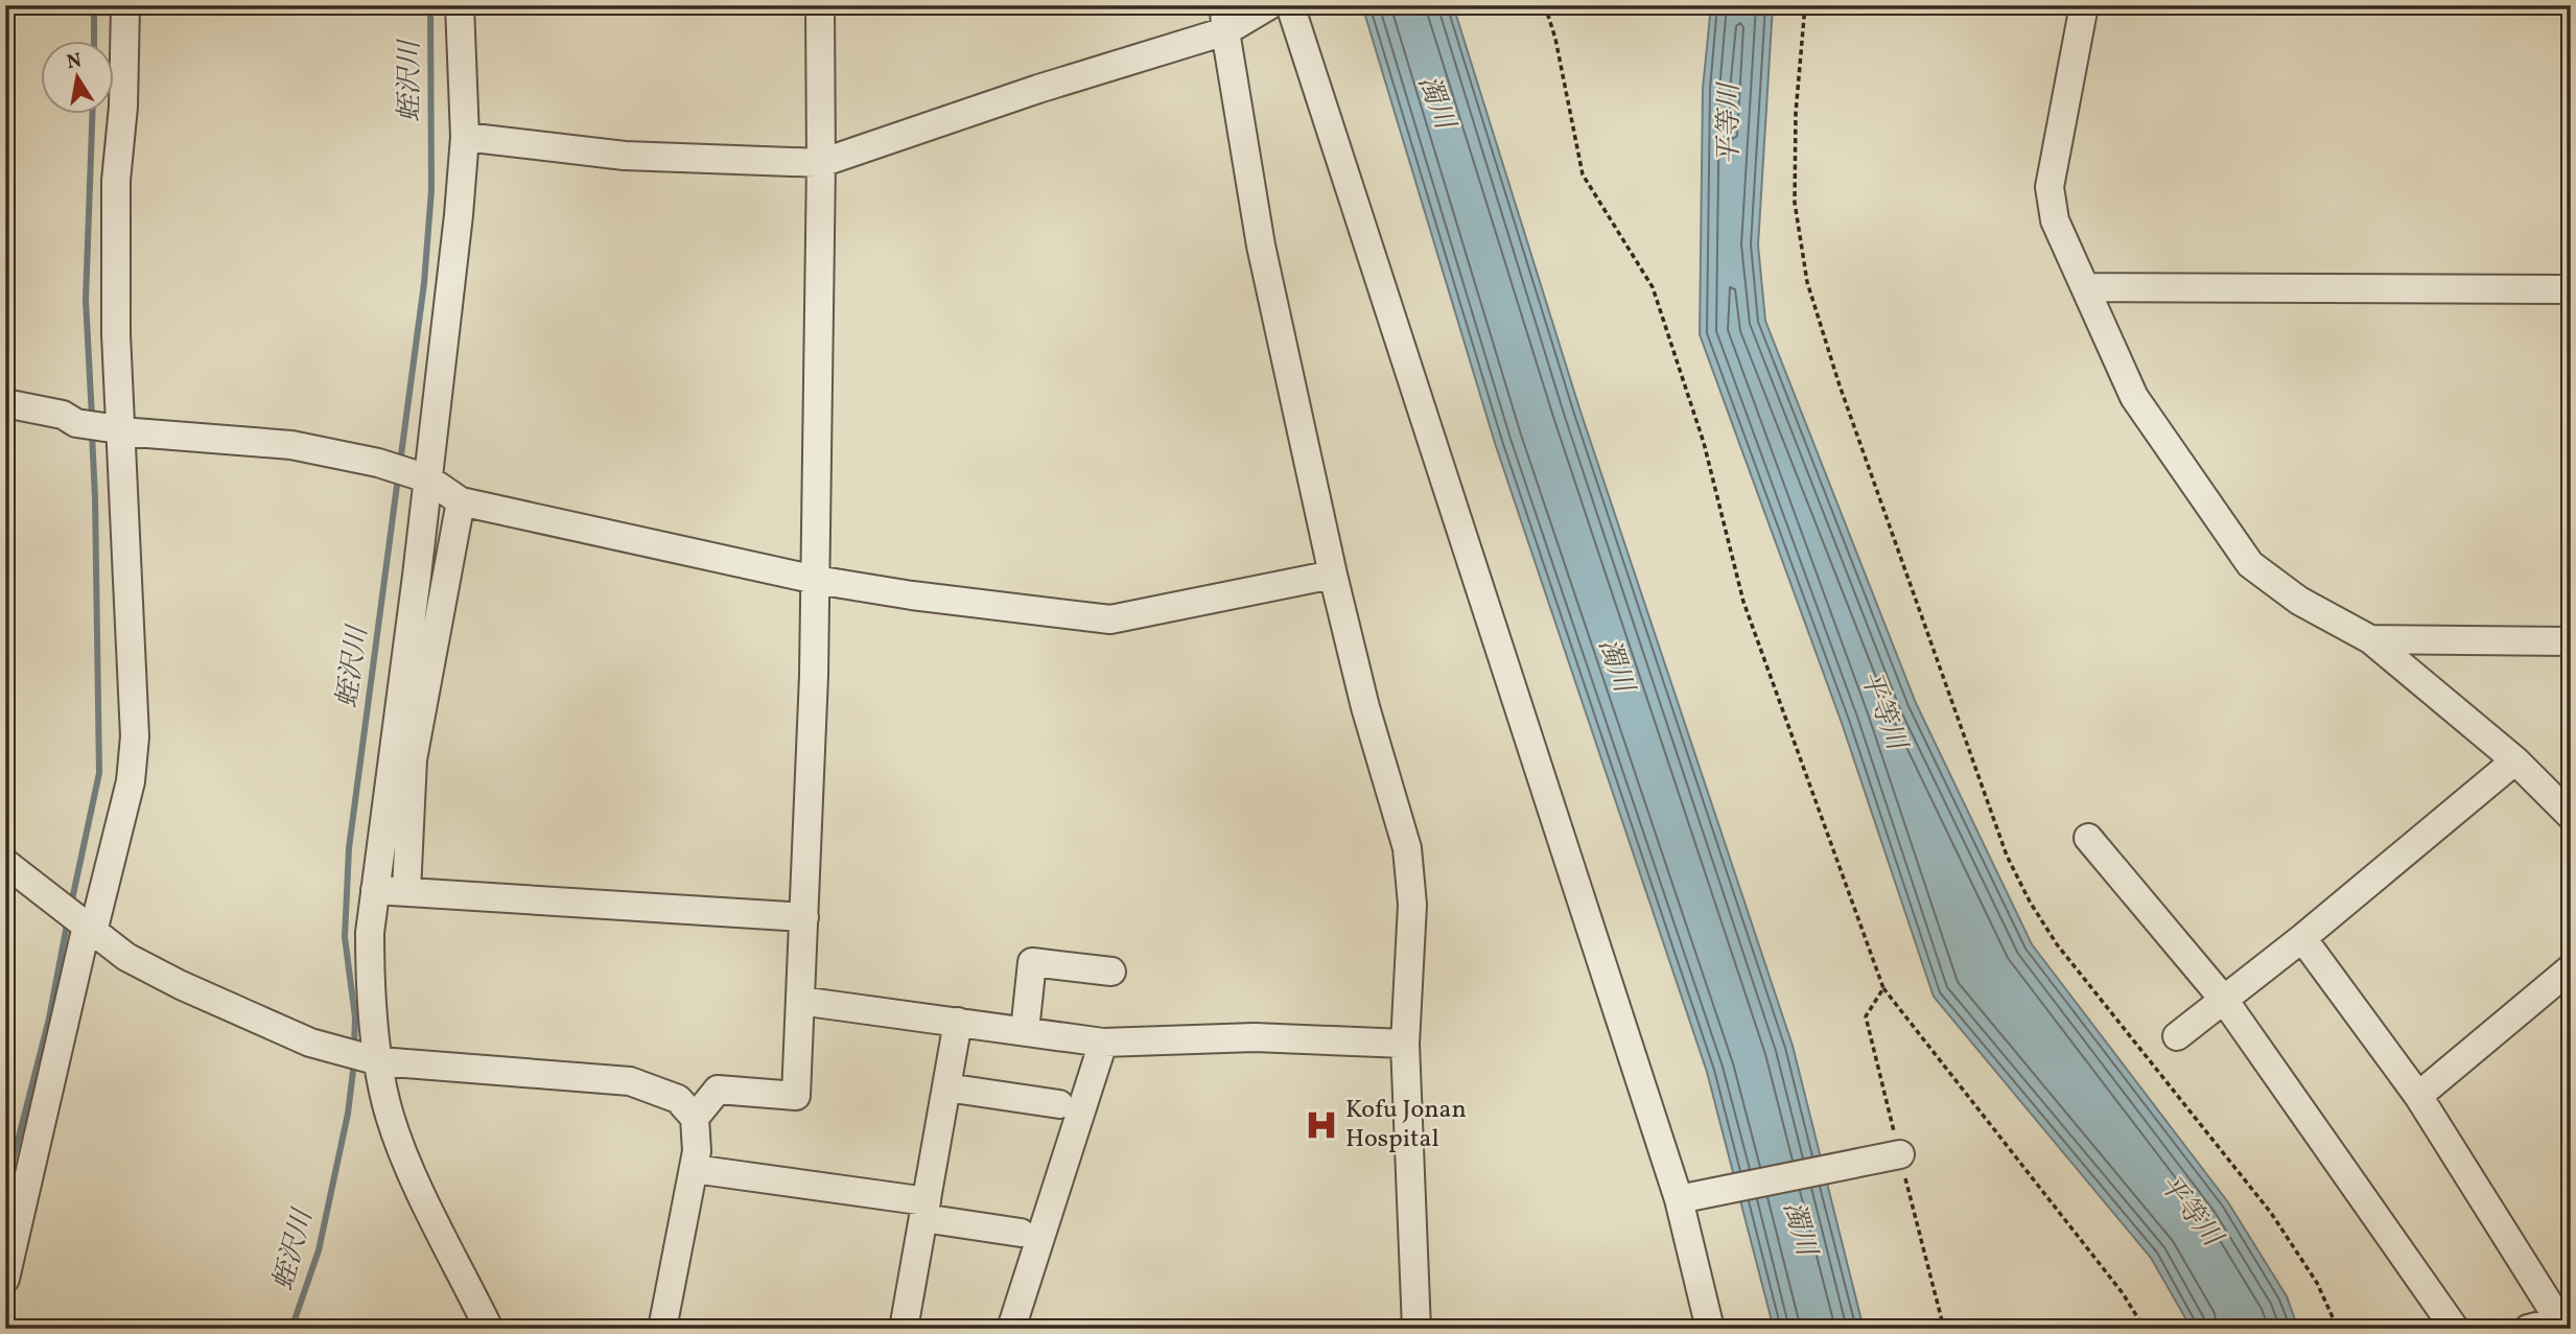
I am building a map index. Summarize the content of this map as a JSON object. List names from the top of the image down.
{
  "water": ["蛭沢川", "濁川", "平等川"],
  "places": {
    "hospital": ["Kofu Jonan Hospital"]
  },
  "north": "top"
}
